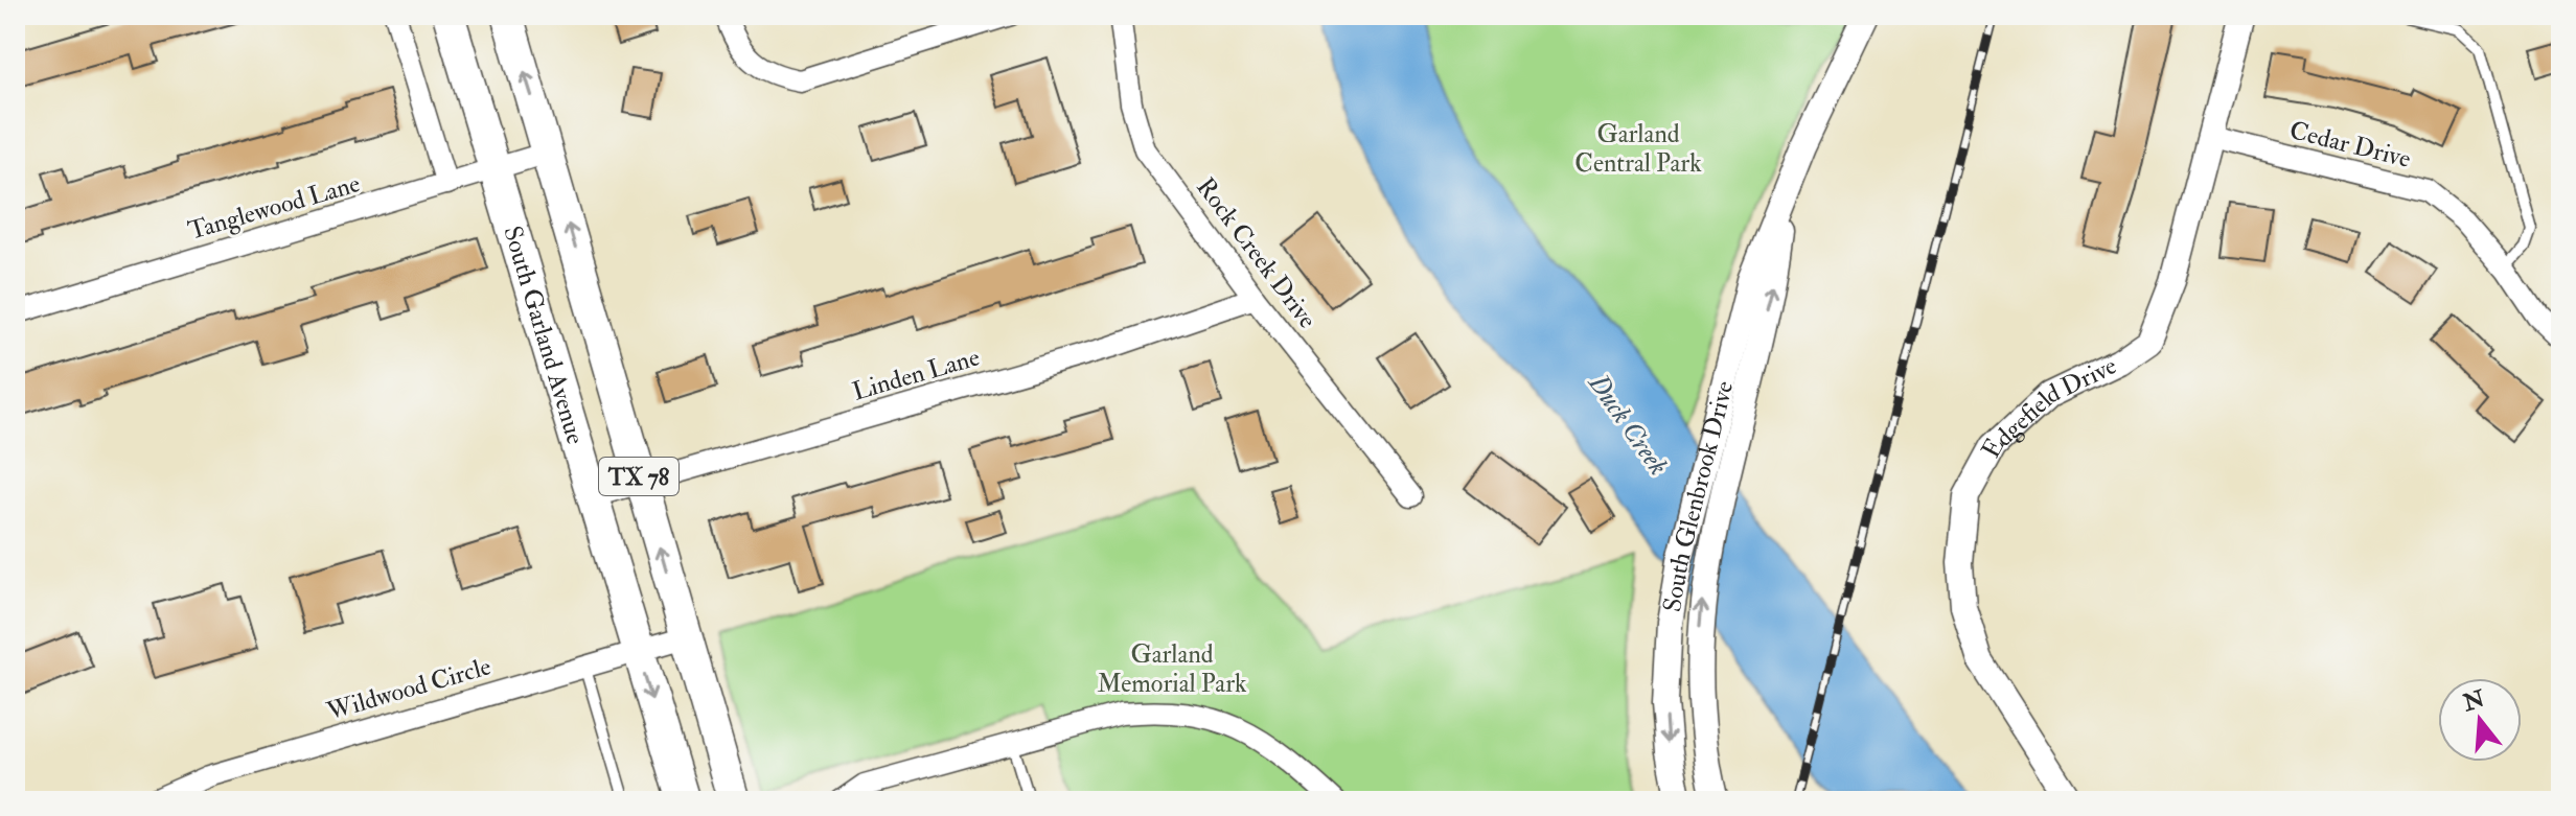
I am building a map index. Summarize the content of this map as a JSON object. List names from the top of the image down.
{
  "streets": {
    "main road": ["South Garland Avenue", "TX 78"],
    "street": [
      "Cedar Drive",
      "Tanglewood Lane",
      "Rock Creek Drive",
      "Linden Lane",
      "Edgefield Drive",
      "South Glenbrook Drive",
      "Wildwood Circle"
    ]
  },
  "crossings": [
    ["Cedar Drive", "Edgefield Drive"],
    ["Tanglewood Lane", "South Garland Avenue"],
    ["Rock Creek Drive", "Linden Lane"],
    ["South Garland Avenue", "Linden Lane"],
    ["South Garland Avenue", "Wildwood Circle"]
  ],
  "water": ["Duck Creek"],
  "parks": ["Garland Central Park", "Garland Memorial Park"],
  "north": "top"
}
